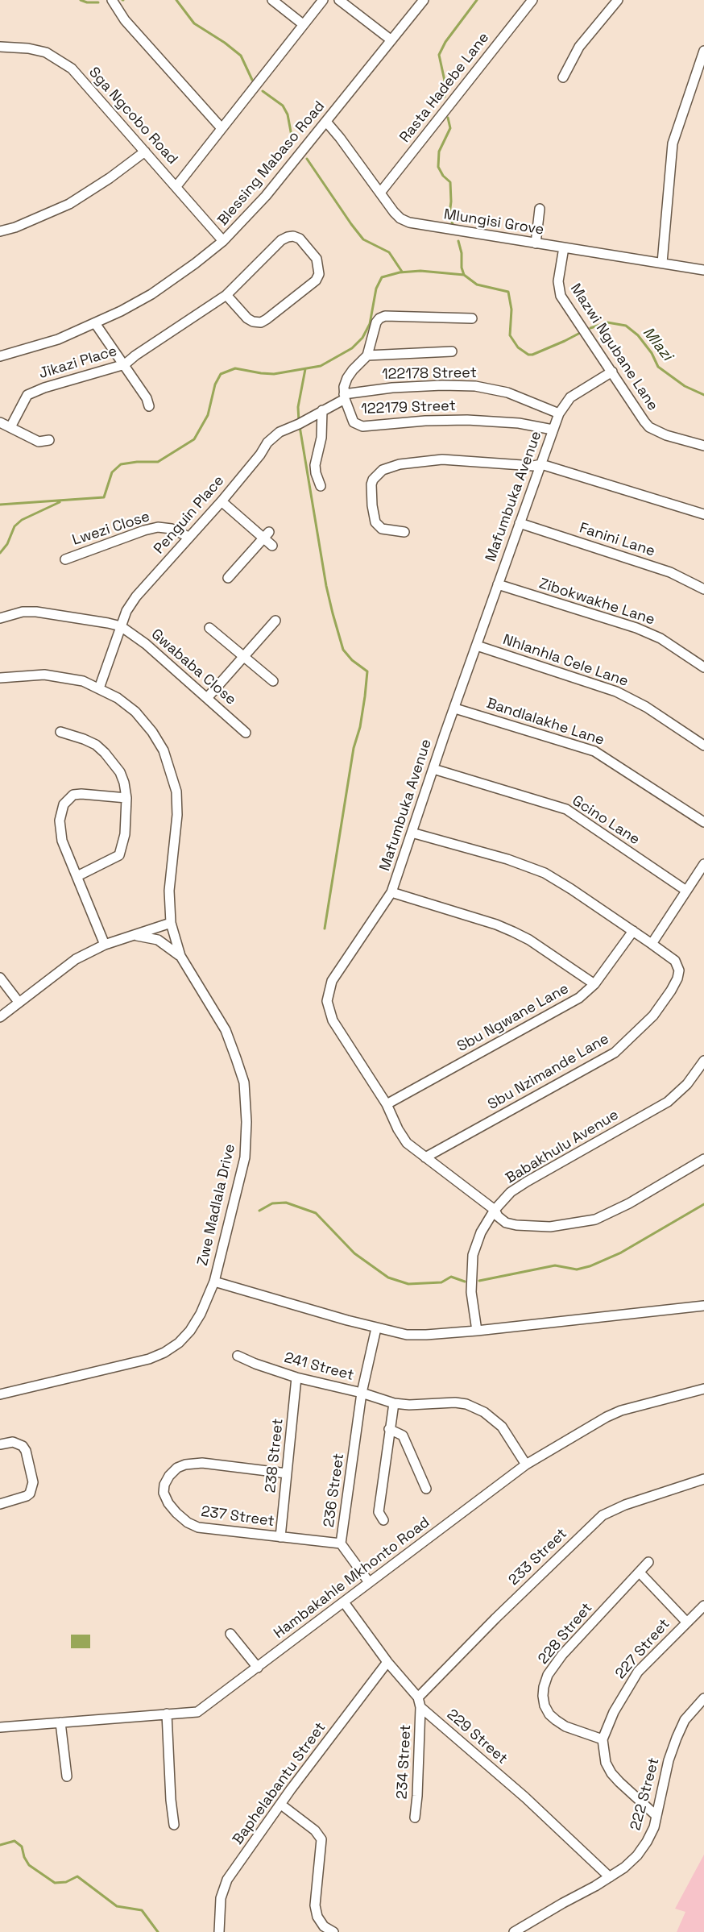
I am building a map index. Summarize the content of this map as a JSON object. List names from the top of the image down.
{
  "streets": {
    "street": [
      "Rasta Hadebe Lane",
      "Sga Ngcobo Road",
      "Blessing Mabaso Road",
      "Mlungisi Grove",
      "Mazwi Ngubane Lane",
      "Jikazi Place",
      "122178 Street",
      "122179 Street",
      "Mafumbuka Avenue",
      "Penguin Place",
      "Lwezi Close",
      "Fanini Lane",
      "Zibokwakhe Lane",
      "Nhlanhla Cele Lane",
      "Gwababa Close",
      "Bandlalakhe Lane",
      "Gcino Lane",
      "Sbu Ngwane Lane",
      "Sbu Nzimande Lane",
      "Babakhulu Avenue",
      "Zwe Madlala Drive",
      "241 Street",
      "238 Street",
      "236 Street",
      "237 Street",
      "233 Street",
      "Hambakahle Mkhonto Road",
      "228 Street",
      "227 Street",
      "229 Street",
      "234 Street",
      "Baphelabantu Street",
      "222 Street"
    ]
  },
  "crossings": [
    ["Rasta Hadebe Lane", "Mlungisi Grove"],
    ["Sga Ngcobo Road", "Blessing Mabaso Road"],
    ["Blessing Mabaso Road", "Mlungisi Grove"],
    ["Mlungisi Grove", "Mazwi Ngubane Lane"],
    ["Mazwi Ngubane Lane", "Mafumbuka Avenue"],
    ["122178 Street", "122179 Street"],
    ["122178 Street", "Mafumbuka Avenue"],
    ["122178 Street", "Penguin Place"],
    ["122179 Street", "Mafumbuka Avenue"],
    ["122179 Street", "Penguin Place"],
    ["Mafumbuka Avenue", "Fanini Lane"],
    ["Mafumbuka Avenue", "Zibokwakhe Lane"],
    ["Mafumbuka Avenue", "Nhlanhla Cele Lane"],
    ["Mafumbuka Avenue", "Bandlalakhe Lane"],
    ["Mafumbuka Avenue", "Gcino Lane"],
    ["Mafumbuka Avenue", "Sbu Ngwane Lane"],
    ["Mafumbuka Avenue", "Sbu Nzimande Lane"],
    ["Mafumbuka Avenue", "Babakhulu Avenue"],
    ["Penguin Place", "Lwezi Close"],
    ["Penguin Place", "Gwababa Close"],
    ["Penguin Place", "Zwe Madlala Drive"],
    ["241 Street", "238 Street"],
    ["241 Street", "236 Street"],
    ["241 Street", "Hambakahle Mkhonto Road"],
    ["238 Street", "237 Street"],
    ["236 Street", "237 Street"],
    ["236 Street", "Hambakahle Mkhonto Road"],
    ["228 Street", "227 Street"],
    ["229 Street", "234 Street"],
    ["229 Street", "222 Street"]
  ],
  "water": ["Mlazi"]
}
